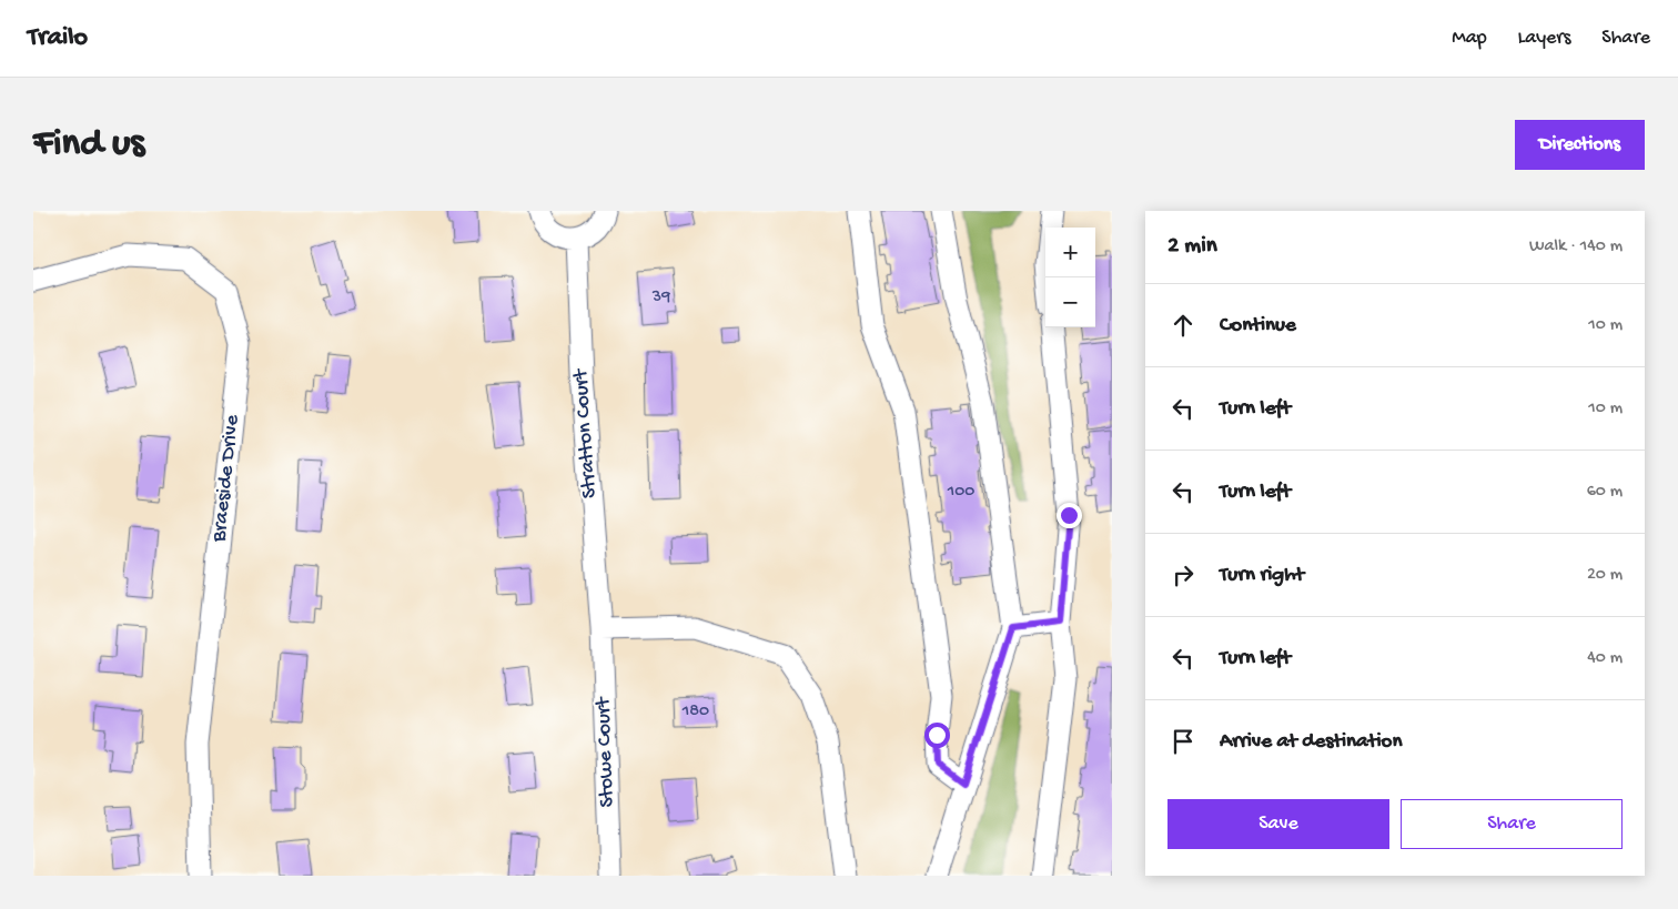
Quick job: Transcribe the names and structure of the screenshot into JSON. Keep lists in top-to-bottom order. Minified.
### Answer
{"streets":{"street":["Stratton Court","Braeside Drive","Stowe Court"]},"crossings":[["Stratton Court","Stowe Court"]],"house_numbers":["39","100","180"],"page":{"header":"Trailo","nav":["Map","Layers","Share"],"buttons":["Directions",["Save","Share"]],"title":"Find us","heading":["2 min","Walk · 140 m"],"map_buttons":["+","−"],"list":[["Continue","10 m"],["Turn left","10 m"],["Turn left","60 m"],["Turn right","20 m"],["Turn left","40 m"],"Arrive at destination"]}}
